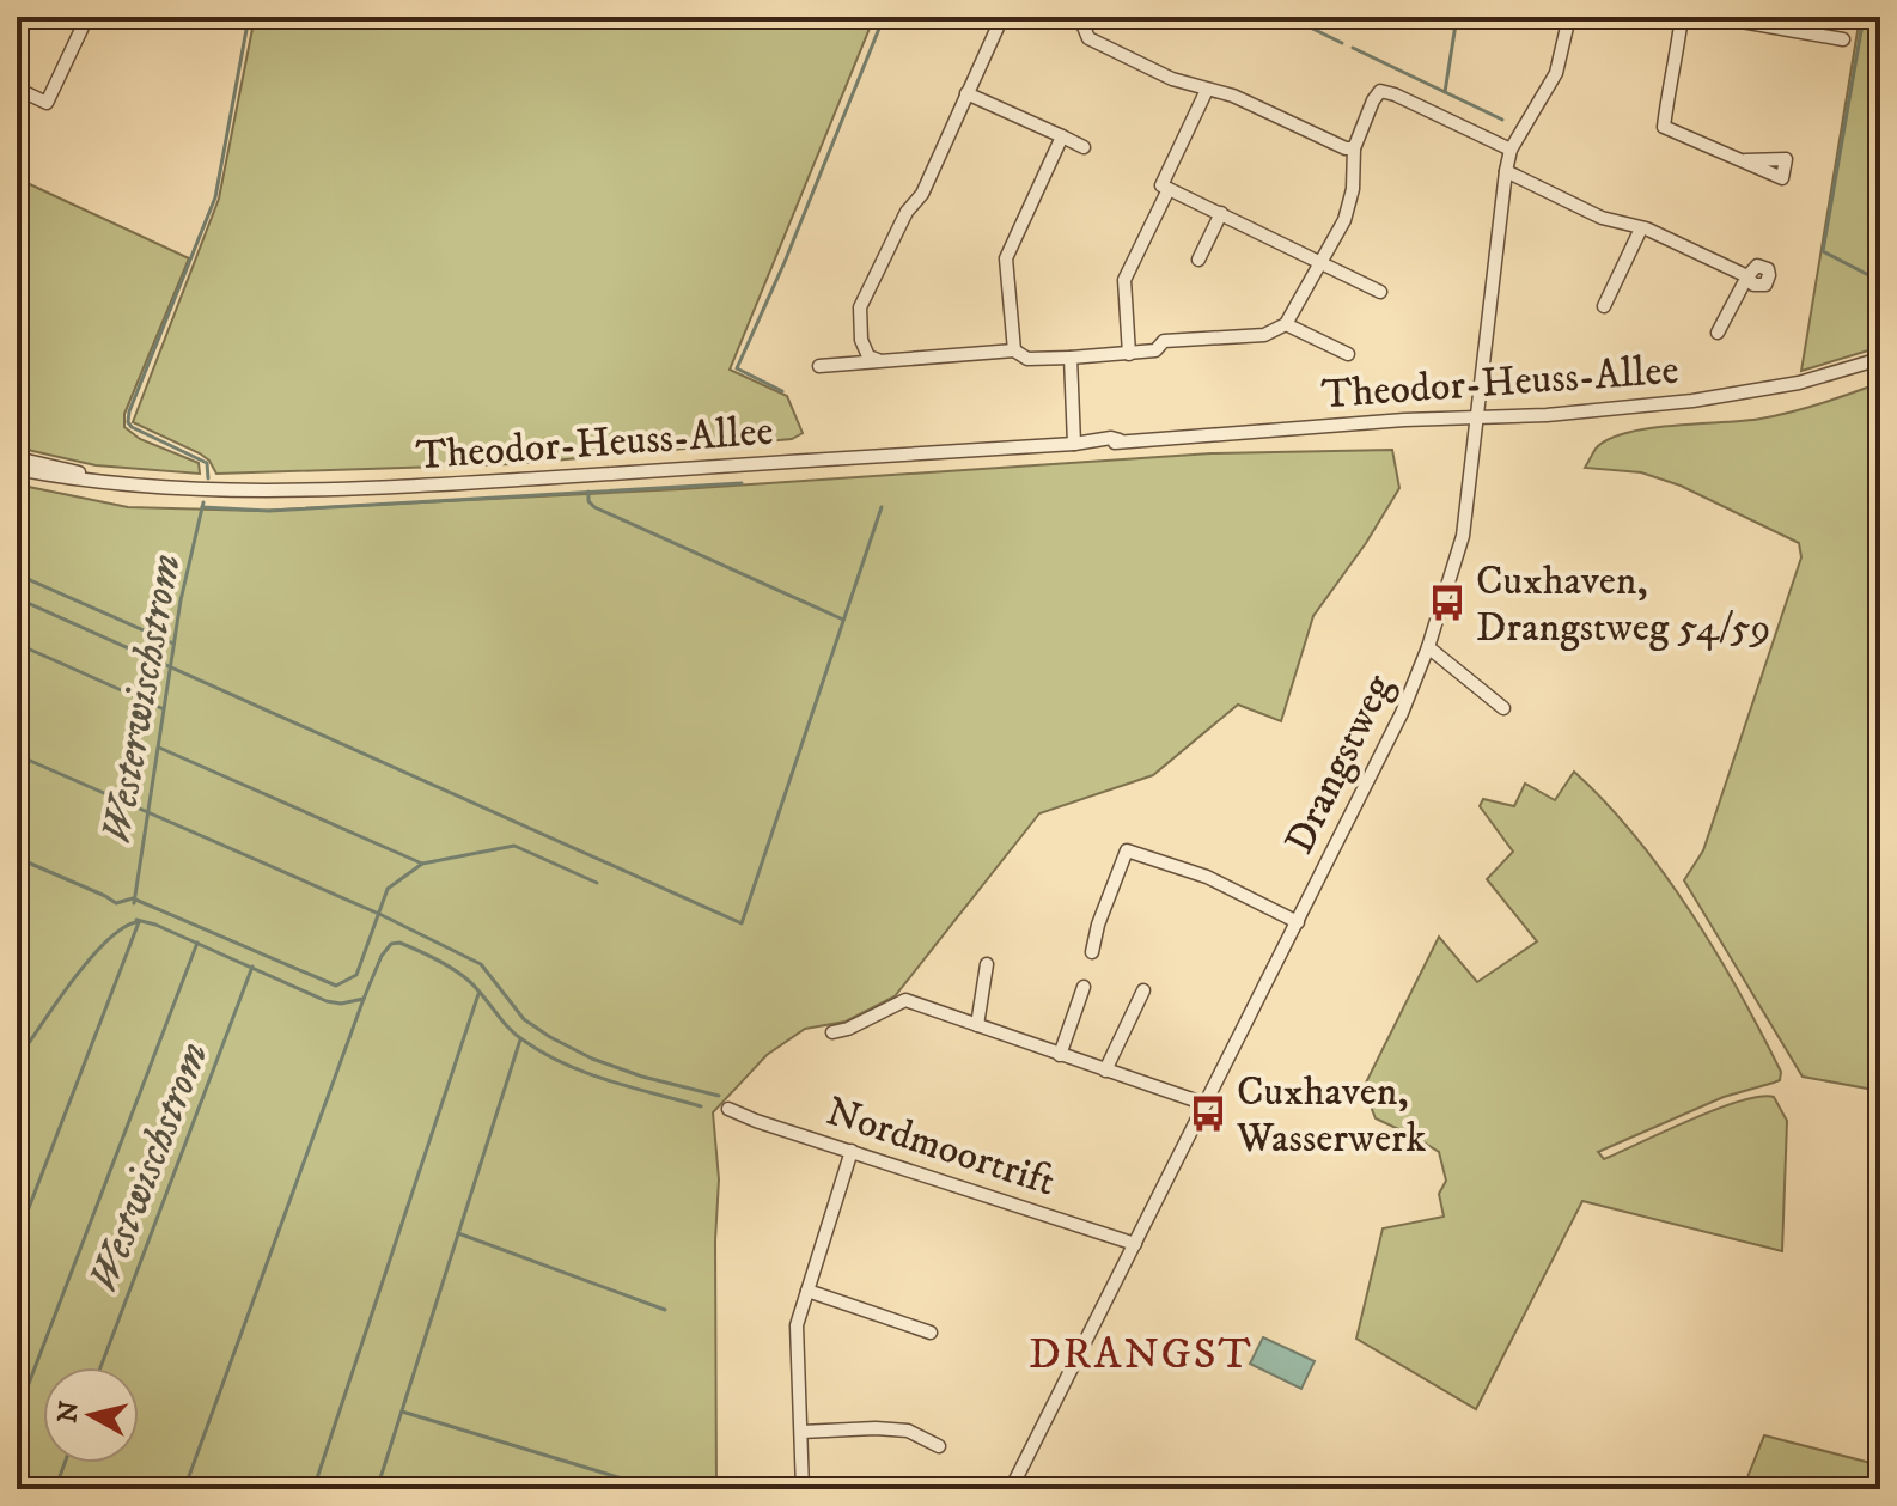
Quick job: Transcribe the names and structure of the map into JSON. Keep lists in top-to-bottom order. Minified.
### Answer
{"streets":{"street":["Theodor-Heuss-Allee","Drangstweg","Nordmoortrift"]},"crossings":[["Theodor-Heuss-Allee","Drangstweg"],["Drangstweg","Nordmoortrift"]],"districts":["DRANGST"],"water":["Westerwischstrom","Westwischstrom"],"places":{"bus stop":["Cuxhaven, Drangstweg 54/59","Cuxhaven, Wasserwerk"]},"north":"left"}
